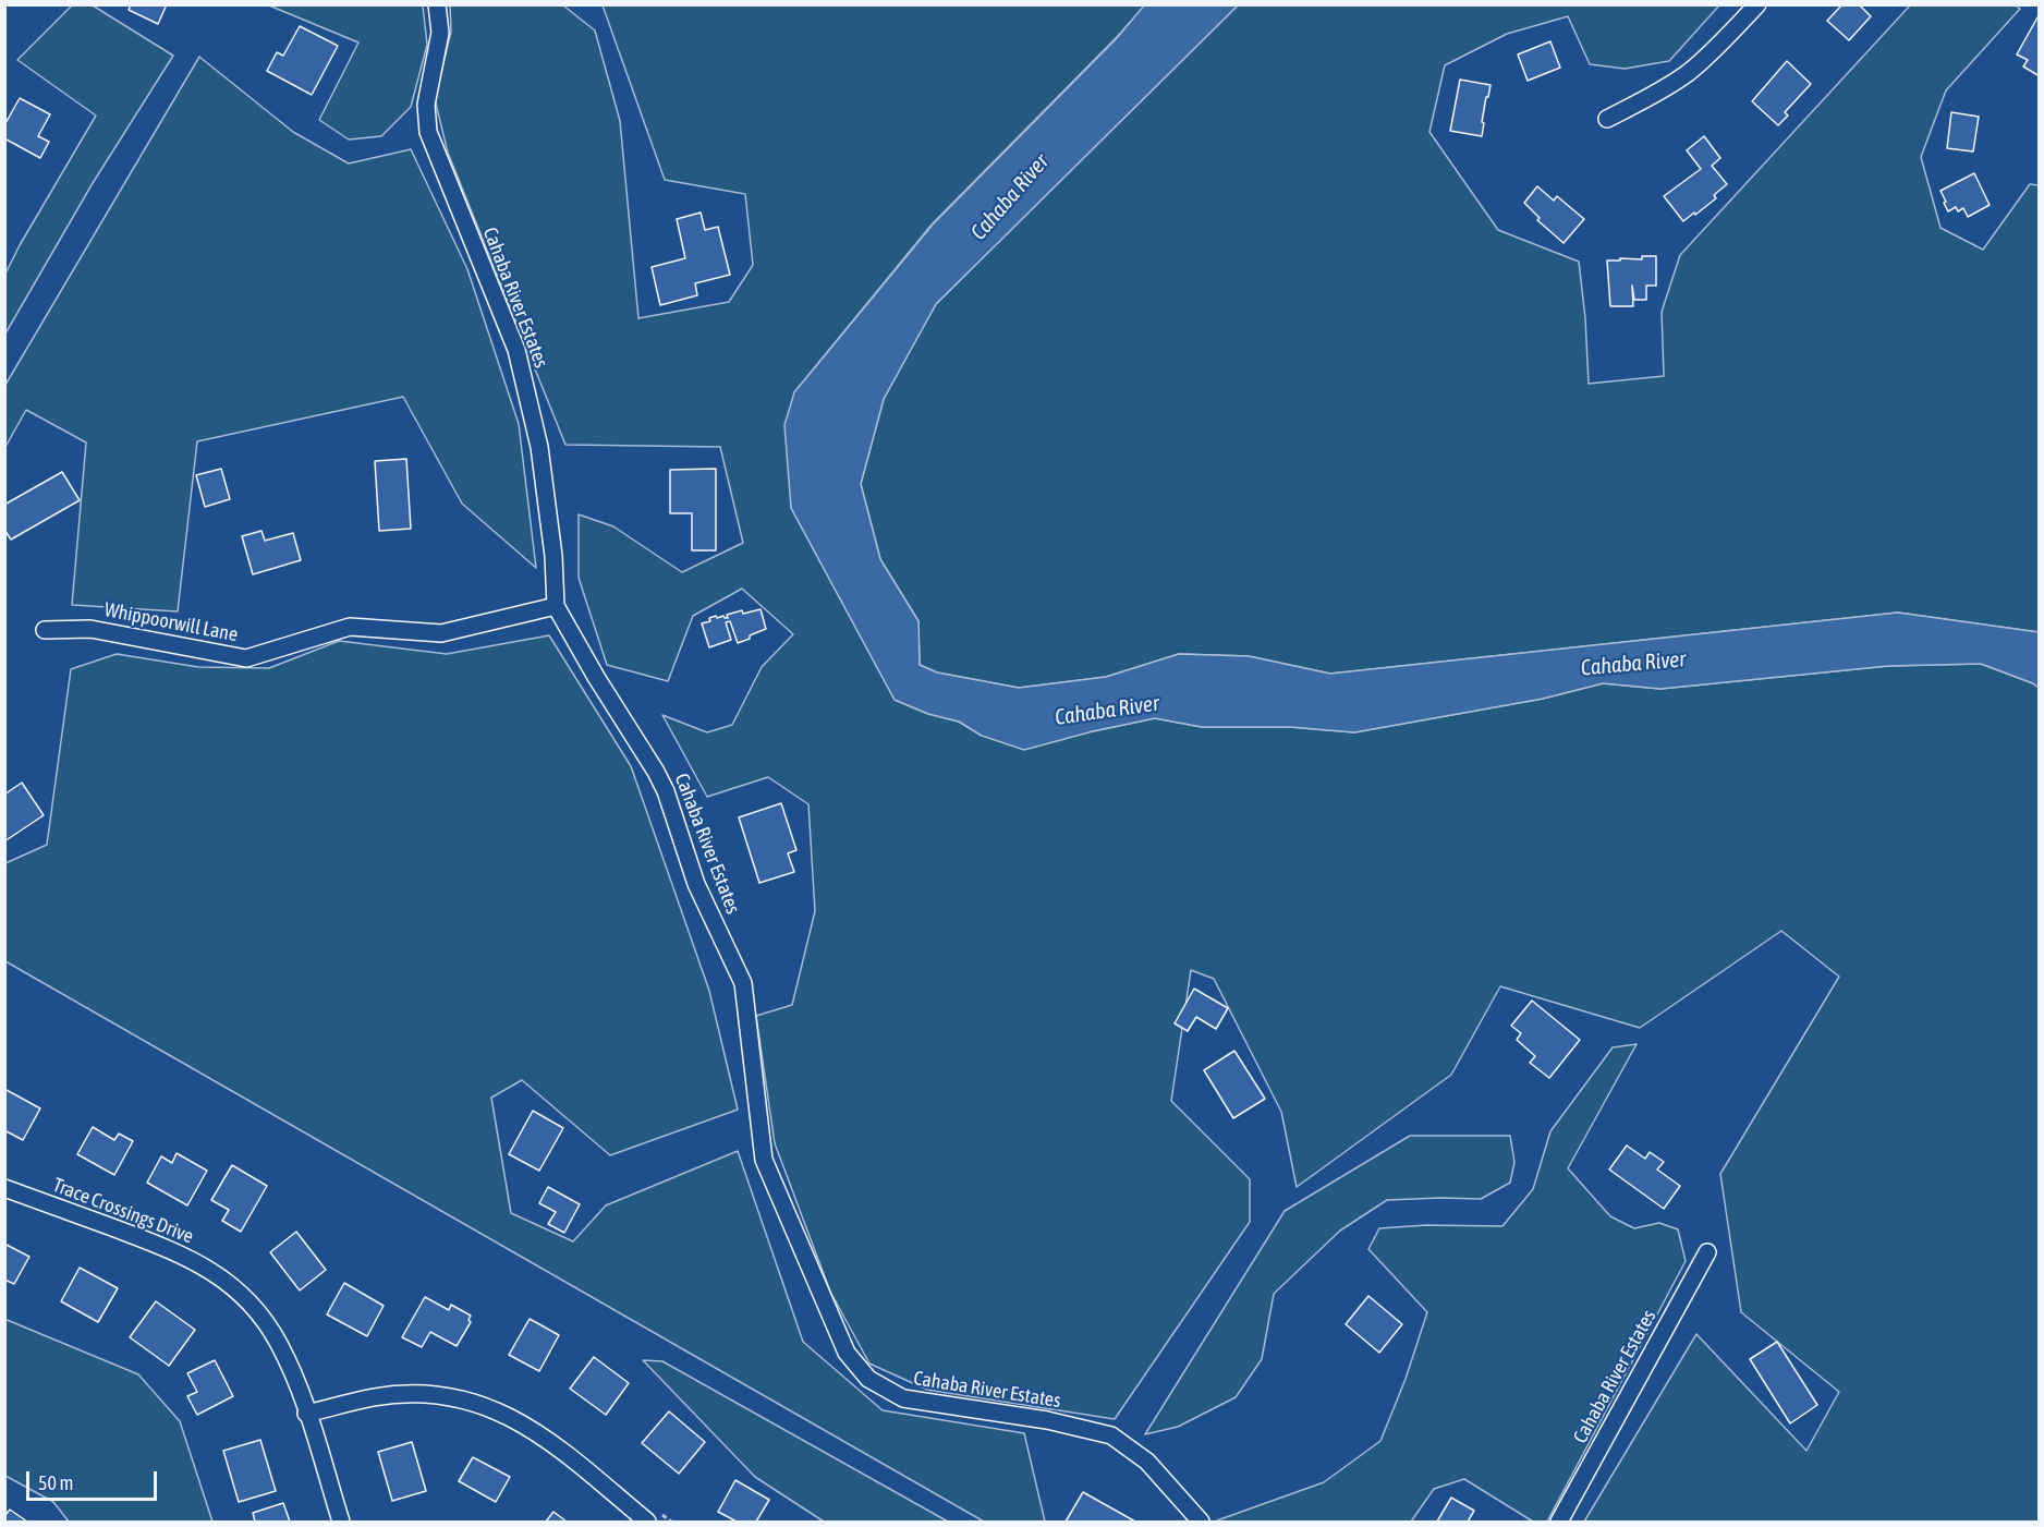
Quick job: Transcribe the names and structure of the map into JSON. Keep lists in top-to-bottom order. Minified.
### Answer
{"streets":{"street":["Cahaba River Estates","Whippoorwill Lane","Trace Crossings Drive"]},"crossings":[["Cahaba River Estates","Whippoorwill Lane"]],"water":["Cahaba River"],"scale_bar":"50 m"}
